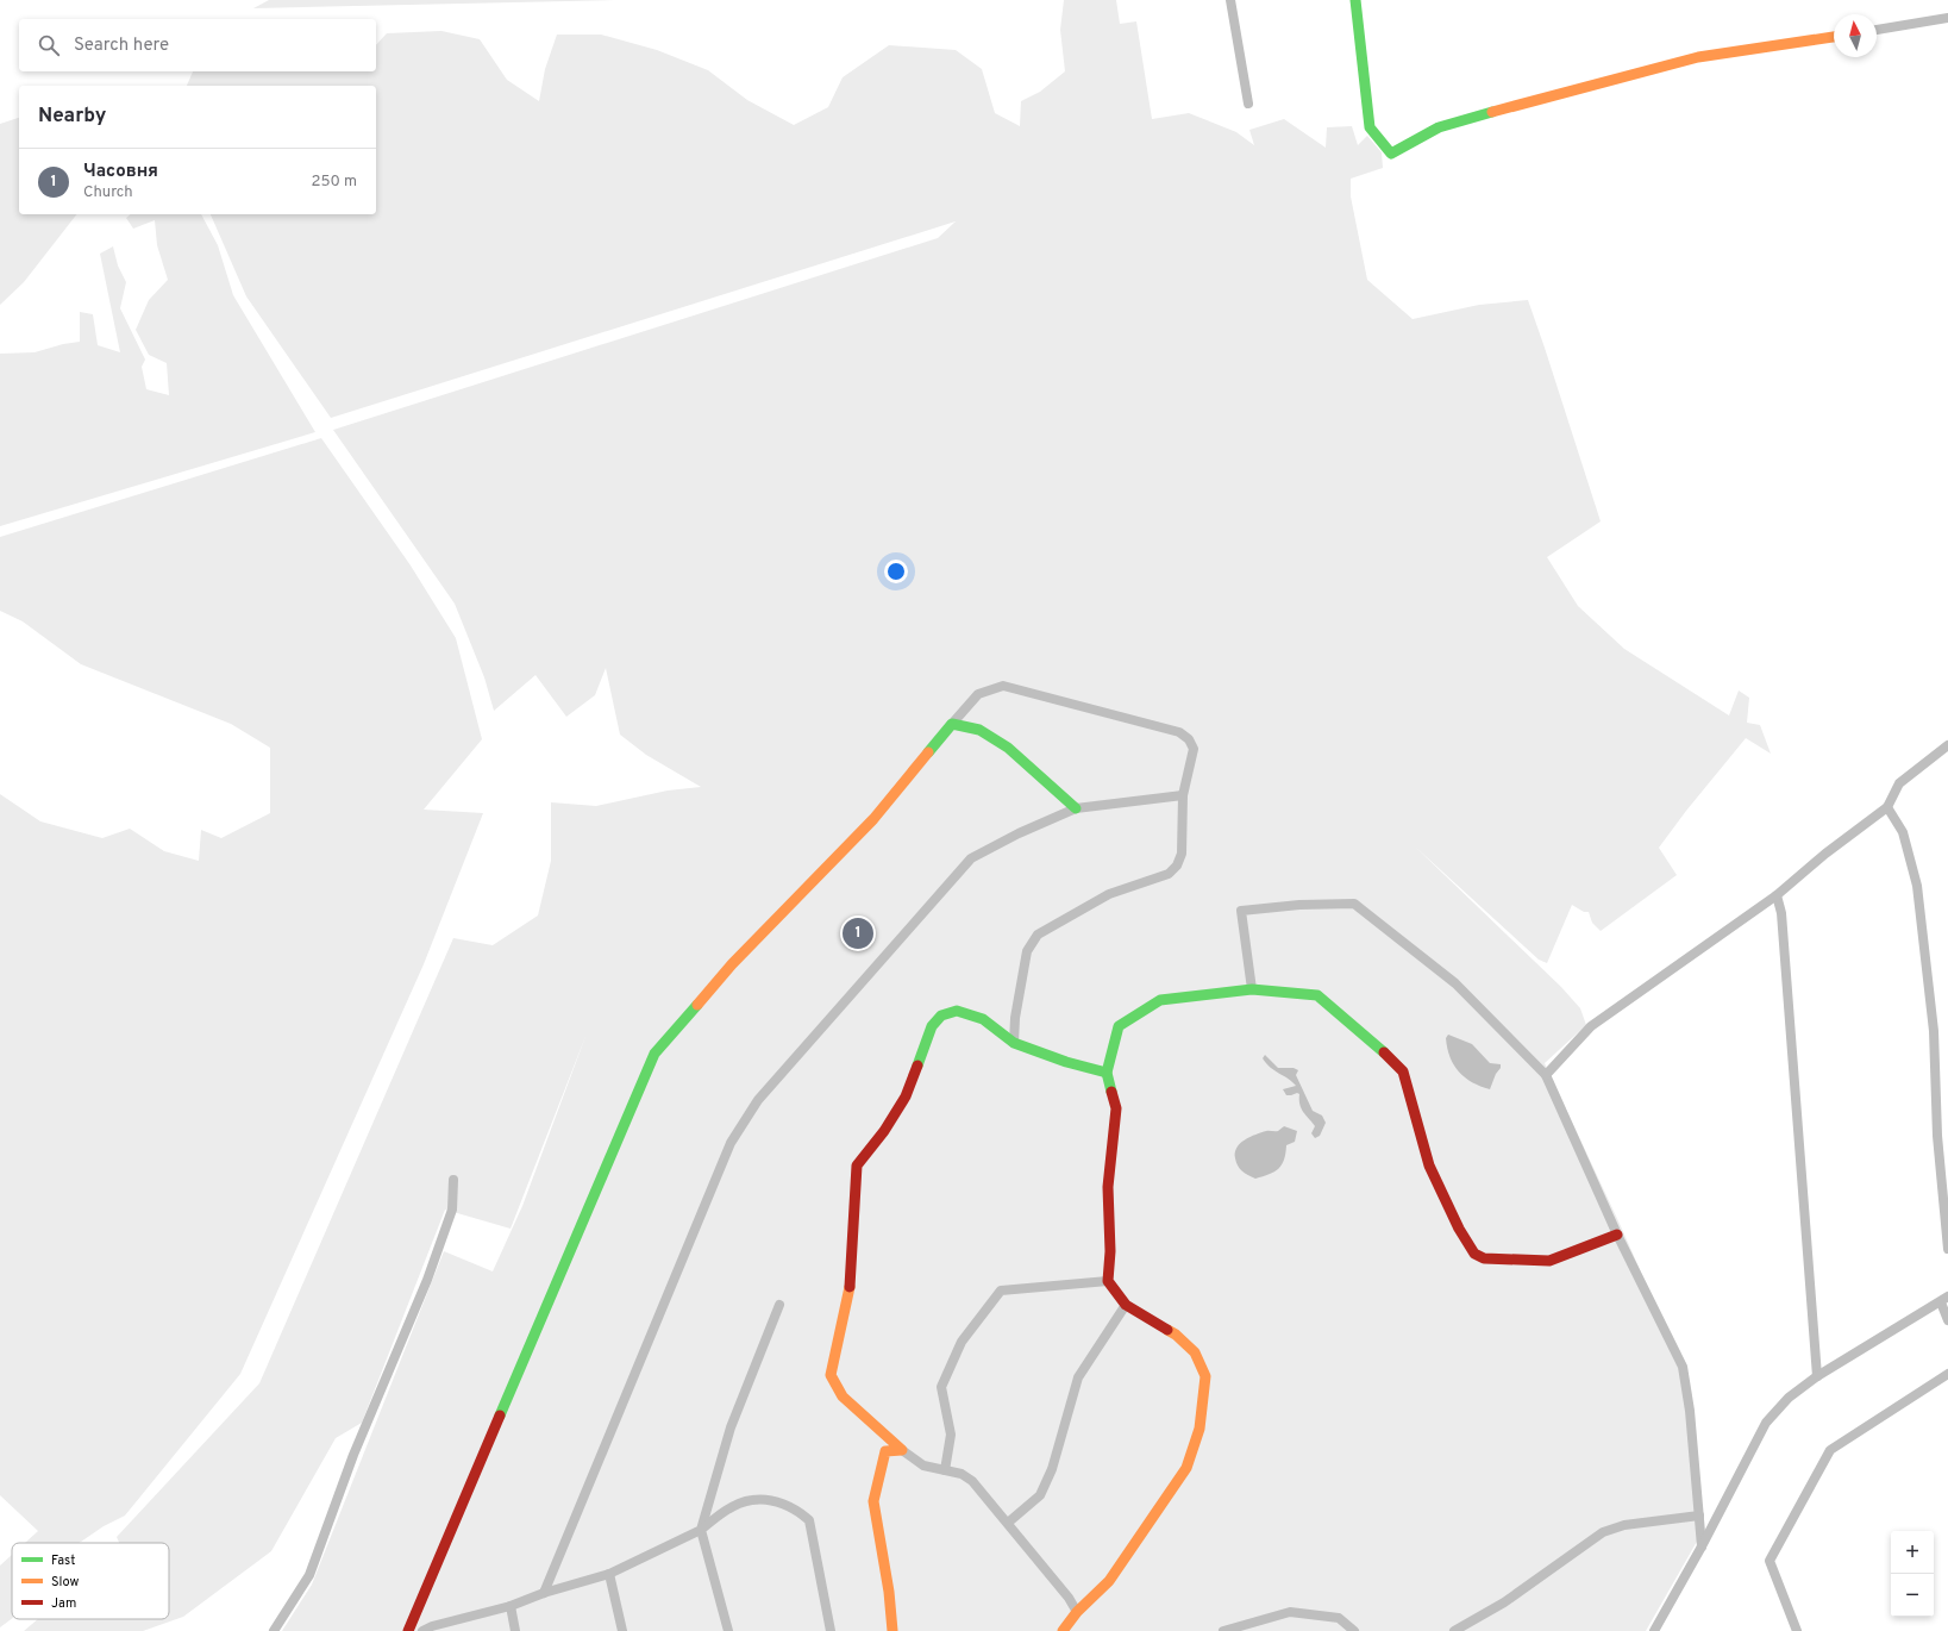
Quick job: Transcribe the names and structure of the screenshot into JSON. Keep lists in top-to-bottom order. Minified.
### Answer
{"legend":["Fast","Slow","Jam"],"north":"top","page":{"search":"Search here","heading":"Nearby","list":[{"mark":"1","name":"Часовня","note":"Church","value":"250 m"}],"pins":"1","map_buttons":["+","−"]}}
